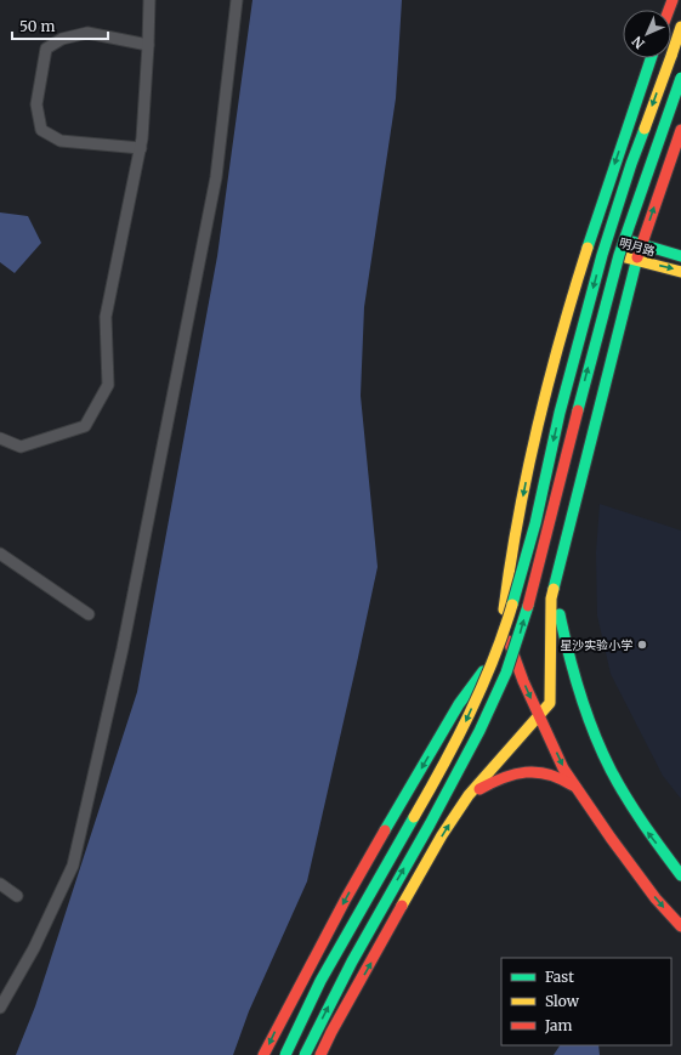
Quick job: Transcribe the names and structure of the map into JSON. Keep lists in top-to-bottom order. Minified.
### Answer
{"streets":{"main road":["明月路"]},"places":["星沙实验小学"],"legend":["Fast","Slow","Jam"],"scale_bar":"50 m","north":"bottom left"}
